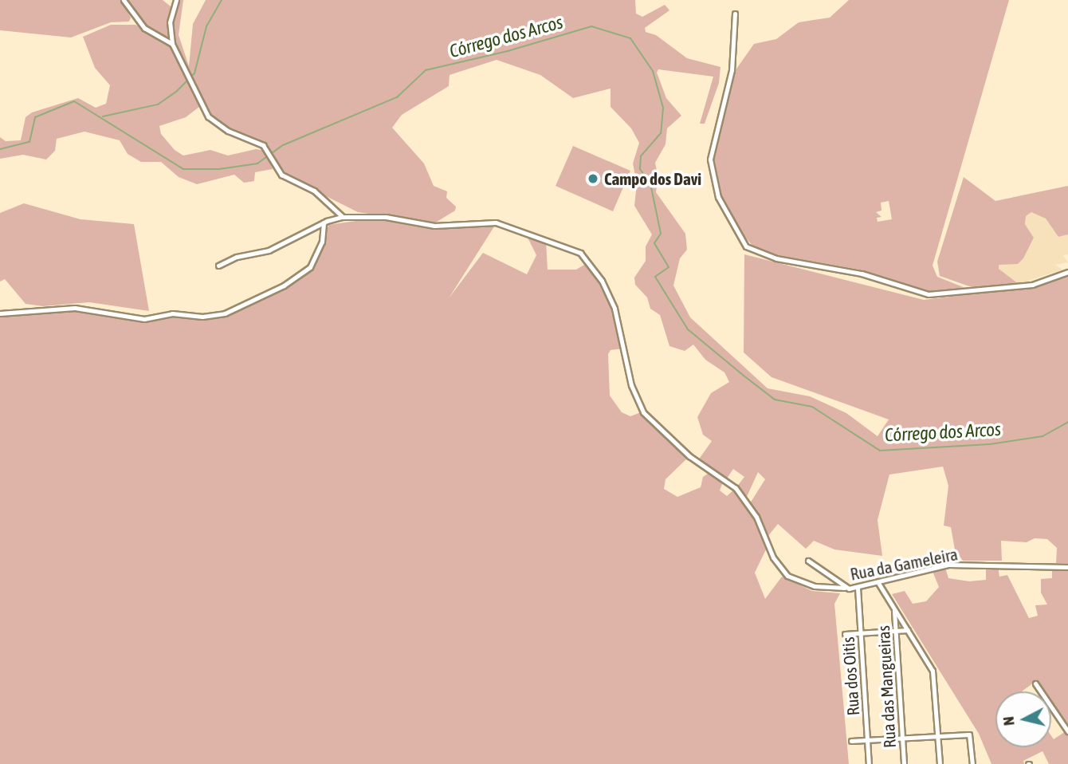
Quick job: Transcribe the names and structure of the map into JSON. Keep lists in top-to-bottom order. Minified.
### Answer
{"streets":{"street":["Rua da Gameleira","Rua dos Oitis","Rua das Mangueiras"]},"crossings":[["Rua da Gameleira","Rua dos Oitis"]],"water":["Córrego dos Arcos"],"places":["Campo dos Davi"],"north":"left"}
